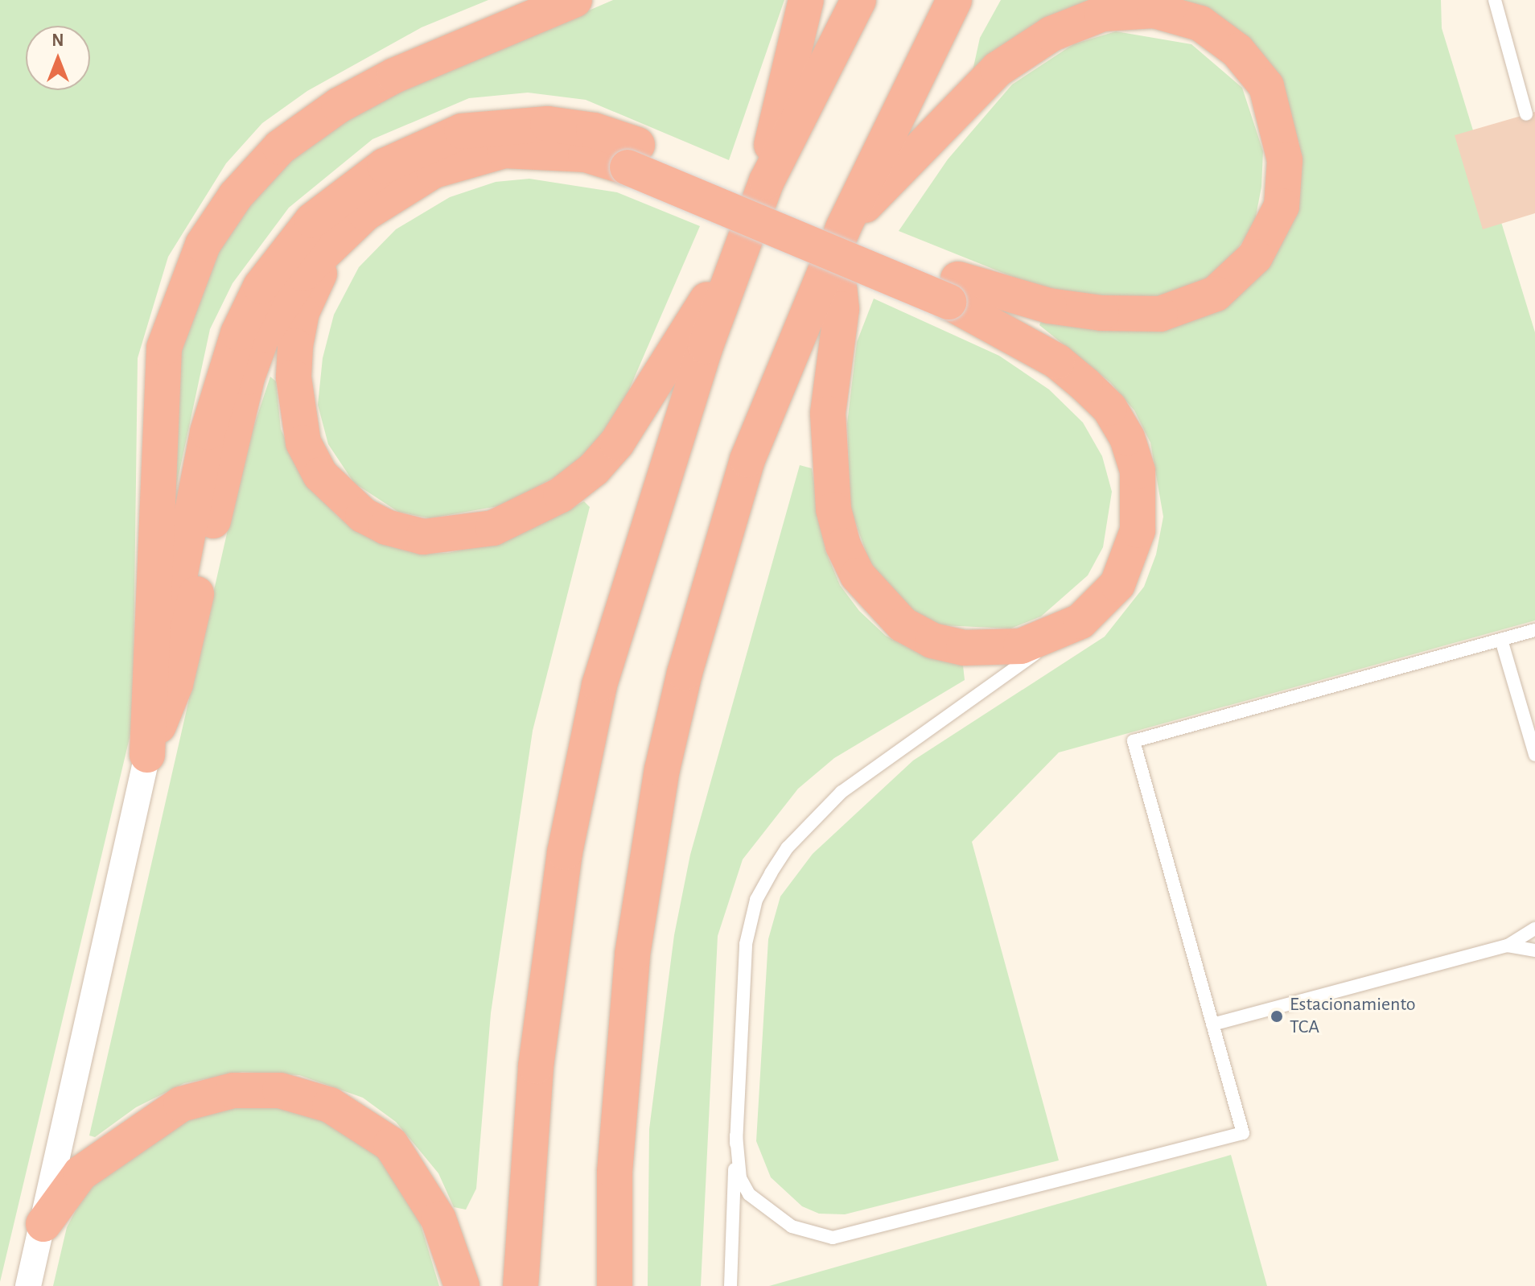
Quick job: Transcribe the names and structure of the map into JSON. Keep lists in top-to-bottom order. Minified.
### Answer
{"places":["Estacionamiento TCA"],"north":"top"}
